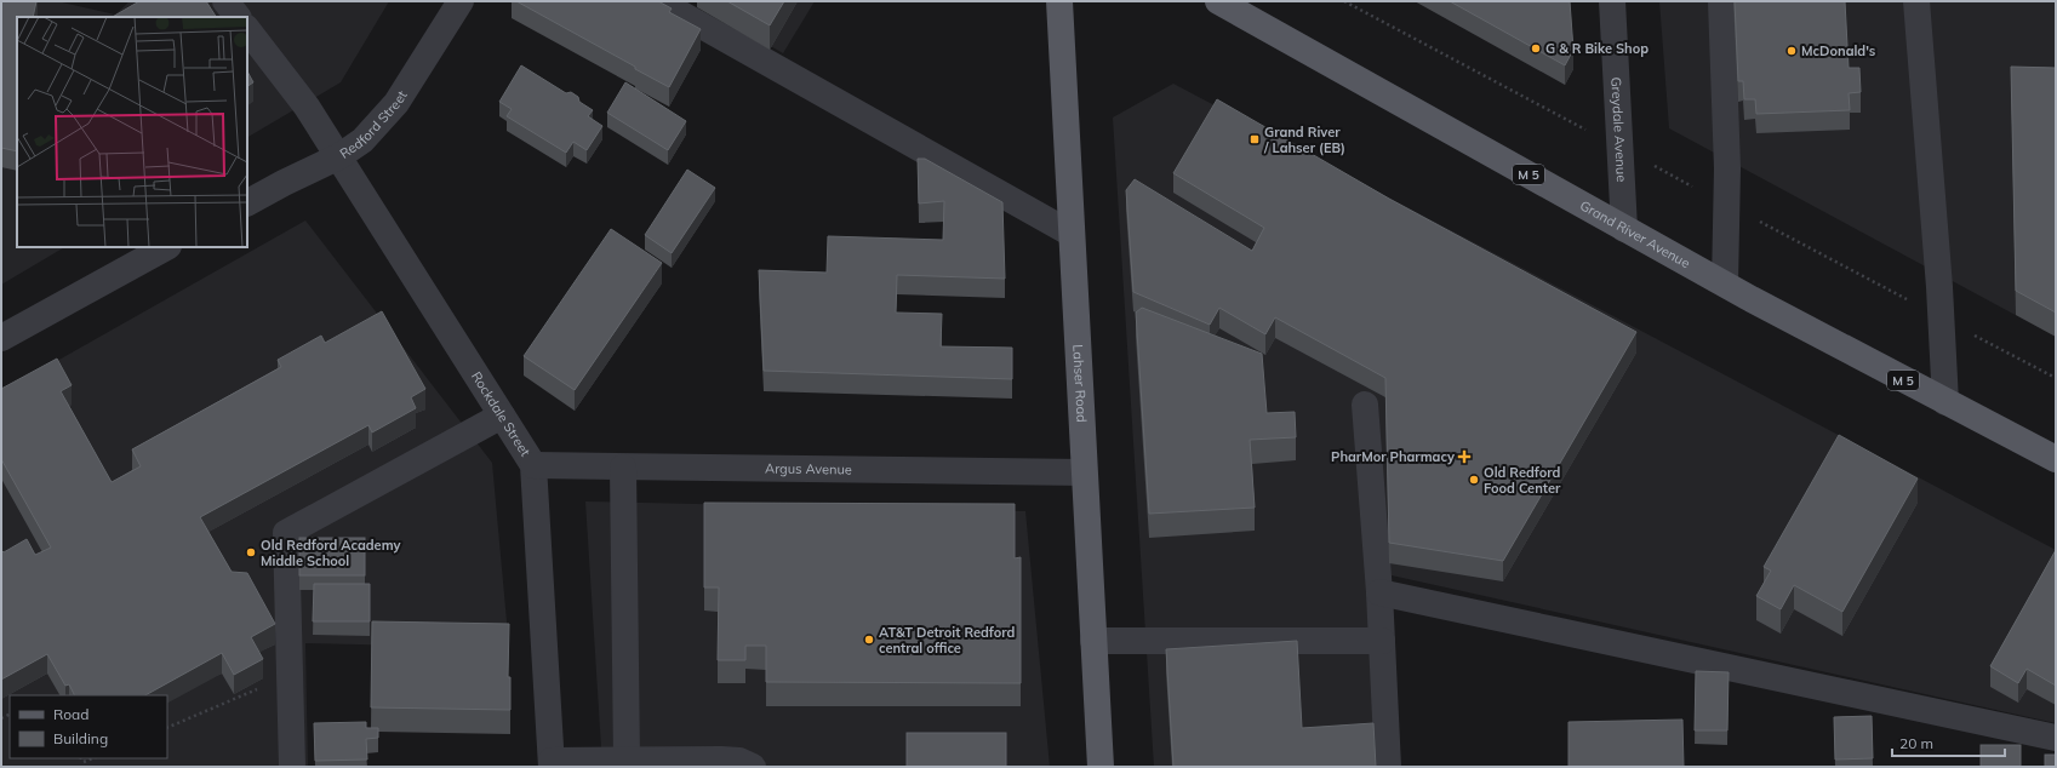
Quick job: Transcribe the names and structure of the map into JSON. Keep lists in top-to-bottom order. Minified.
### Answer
{"streets":{"main road":["M 5","Grand River Avenue","Lahser Road"],"street":["Redford Street","Greydale Avenue","Rockdale Street","Argus Avenue"]},"crossings":[["Redford Street","Rockdale Street"],["Greydale Avenue","Grand River Avenue"],["Lahser Road","Argus Avenue"],["Rockdale Street","Argus Avenue"]],"places":{"other":["G & R Bike Shop","McDonald's","Old Redford Food Center","Old Redford Academy Middle School","AT&T Detroit Redford central office"],"transit":["Grand River / Lahser (EB)"],"health":["PharMor Pharmacy"]},"legend":["Road","Building"],"scale_bar":"20 m"}
